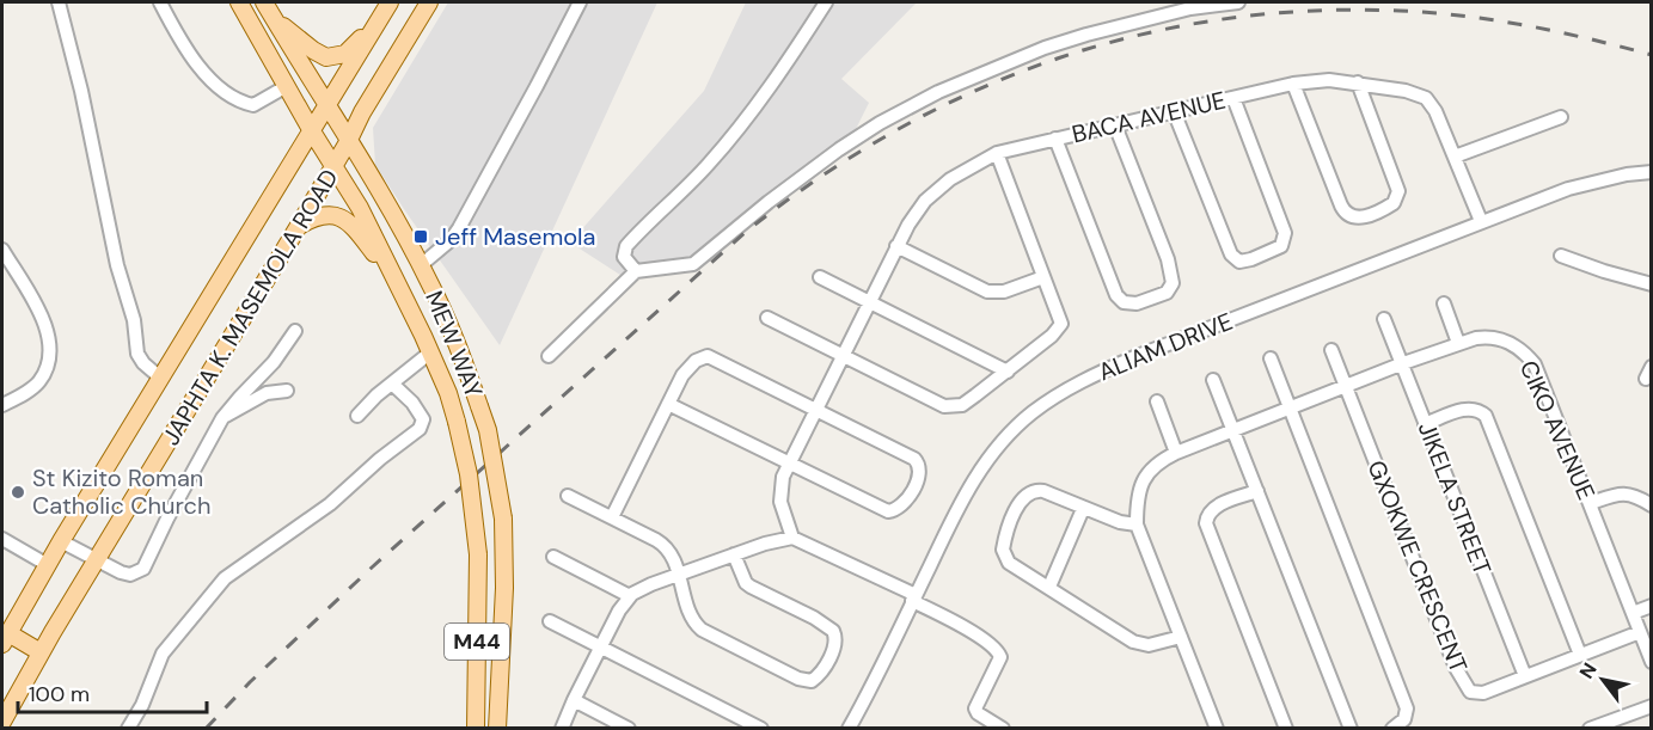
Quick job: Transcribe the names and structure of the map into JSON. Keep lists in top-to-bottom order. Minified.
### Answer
{"streets":{"main road":["JAPHTA K. MASEMOLA ROAD","MEW WAY","M44"],"street":["BACA AVENUE","ALIAM DRIVE","CIKO AVENUE","JIKELA STREET","GXOKWE CRESCENT"]},"crossings":[["BACA AVENUE","ALIAM DRIVE"],["JAPHTA K. MASEMOLA ROAD","MEW WAY"],["CIKO AVENUE","JIKELA STREET"],["CIKO AVENUE","GXOKWE CRESCENT"],["JIKELA STREET","GXOKWE CRESCENT"]],"places":{"transit":["Jeff Masemola"],"other":["St Kizito Roman Catholic Church"]},"scale_bar":"100 m","north":"top left"}
